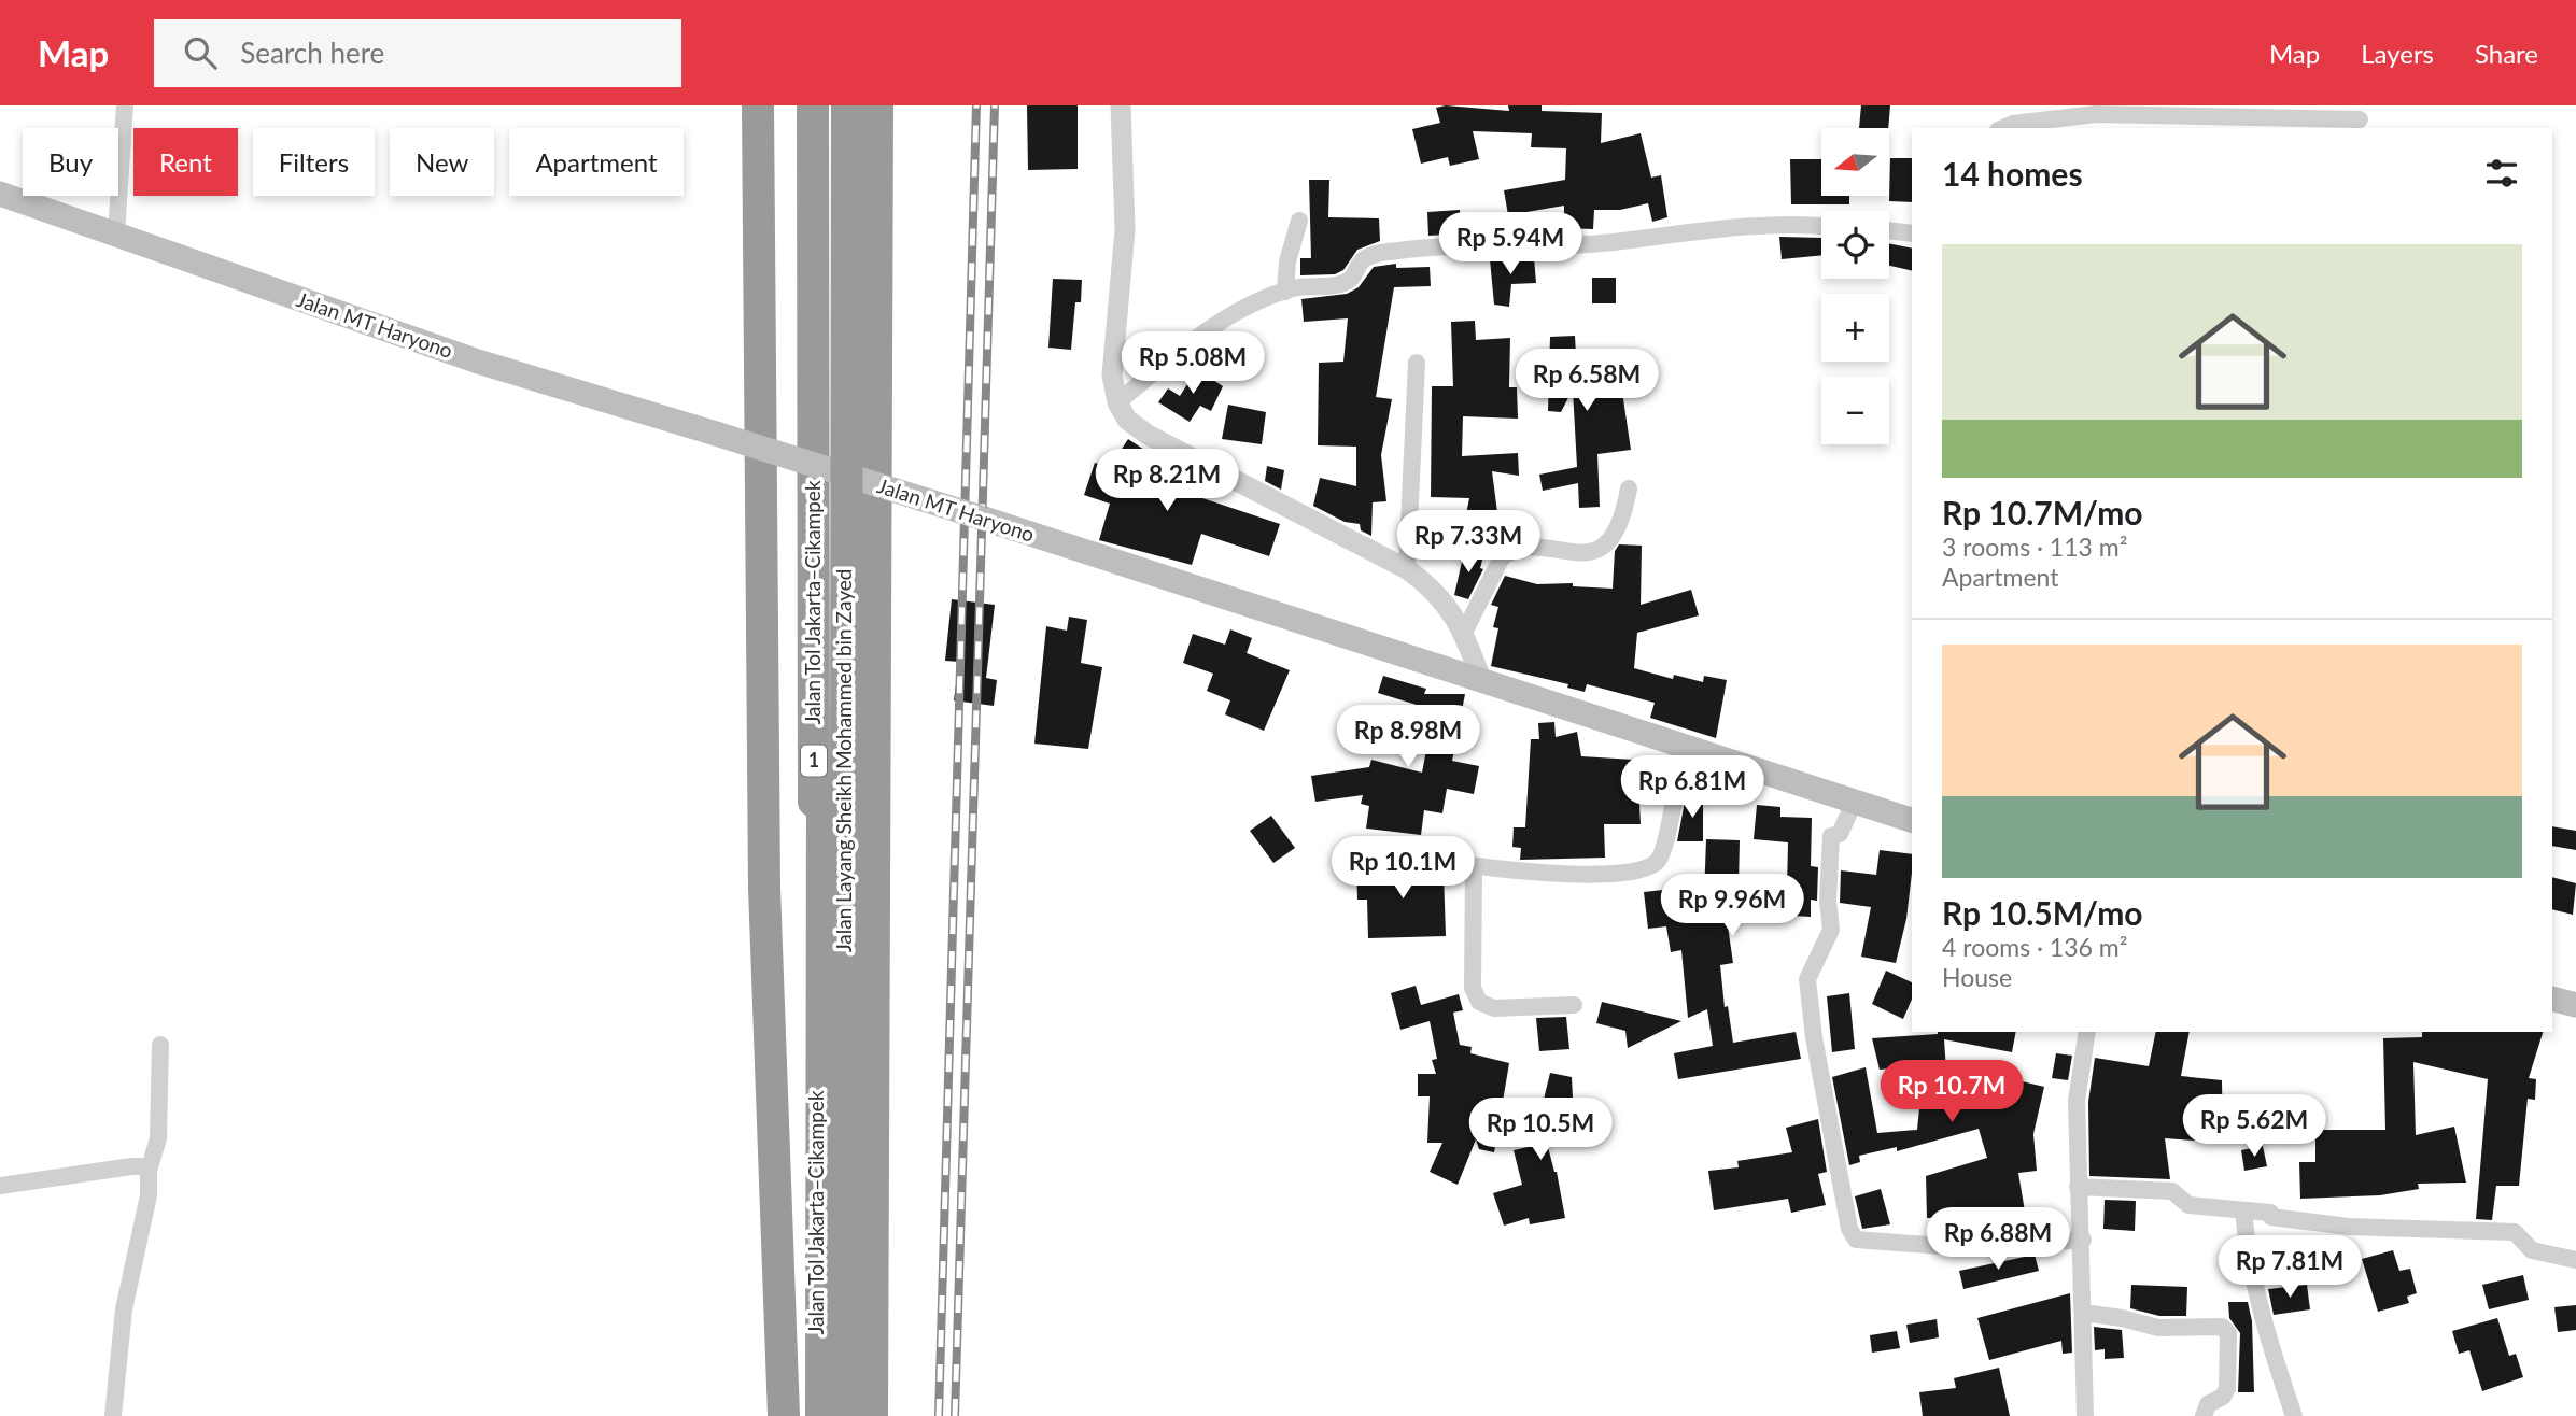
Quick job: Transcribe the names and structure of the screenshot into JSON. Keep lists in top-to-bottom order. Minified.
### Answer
{"streets":{"highway":["Jalan Tol Jakarta–Cikampek","1","Jalan Layang Sheikh Mohammed bin Zayed"],"main road":["Jalan MT Haryono"]},"crossings":[["Jalan Tol Jakarta–Cikampek","Jalan Layang Sheikh Mohammed bin Zayed"]],"north":"left","page":{"header":"Map","search":"Search here","nav":["Map","Layers","Share"],"map_buttons":["+","−"],"chip":["Buy","Rent","Filters","New","Apartment"],"heading":"14 homes","price":["Rp 5.94M","Rp 5.08M","Rp 6.58M","Rp 8.21M","Rp 7.33M","Rp 8.98M","Rp 6.81M","Rp 10.1M","Rp 9.96M","Rp 10.7M","Rp 5.62M","Rp 10.5M","Rp 6.88M","Rp 7.81M"],"list":[{"name":"Rp 10.7M/mo","note":"3 rooms · 113 m² · Apartment"},{"name":"Rp 10.5M/mo","note":"4 rooms · 136 m² · House"}]}}
